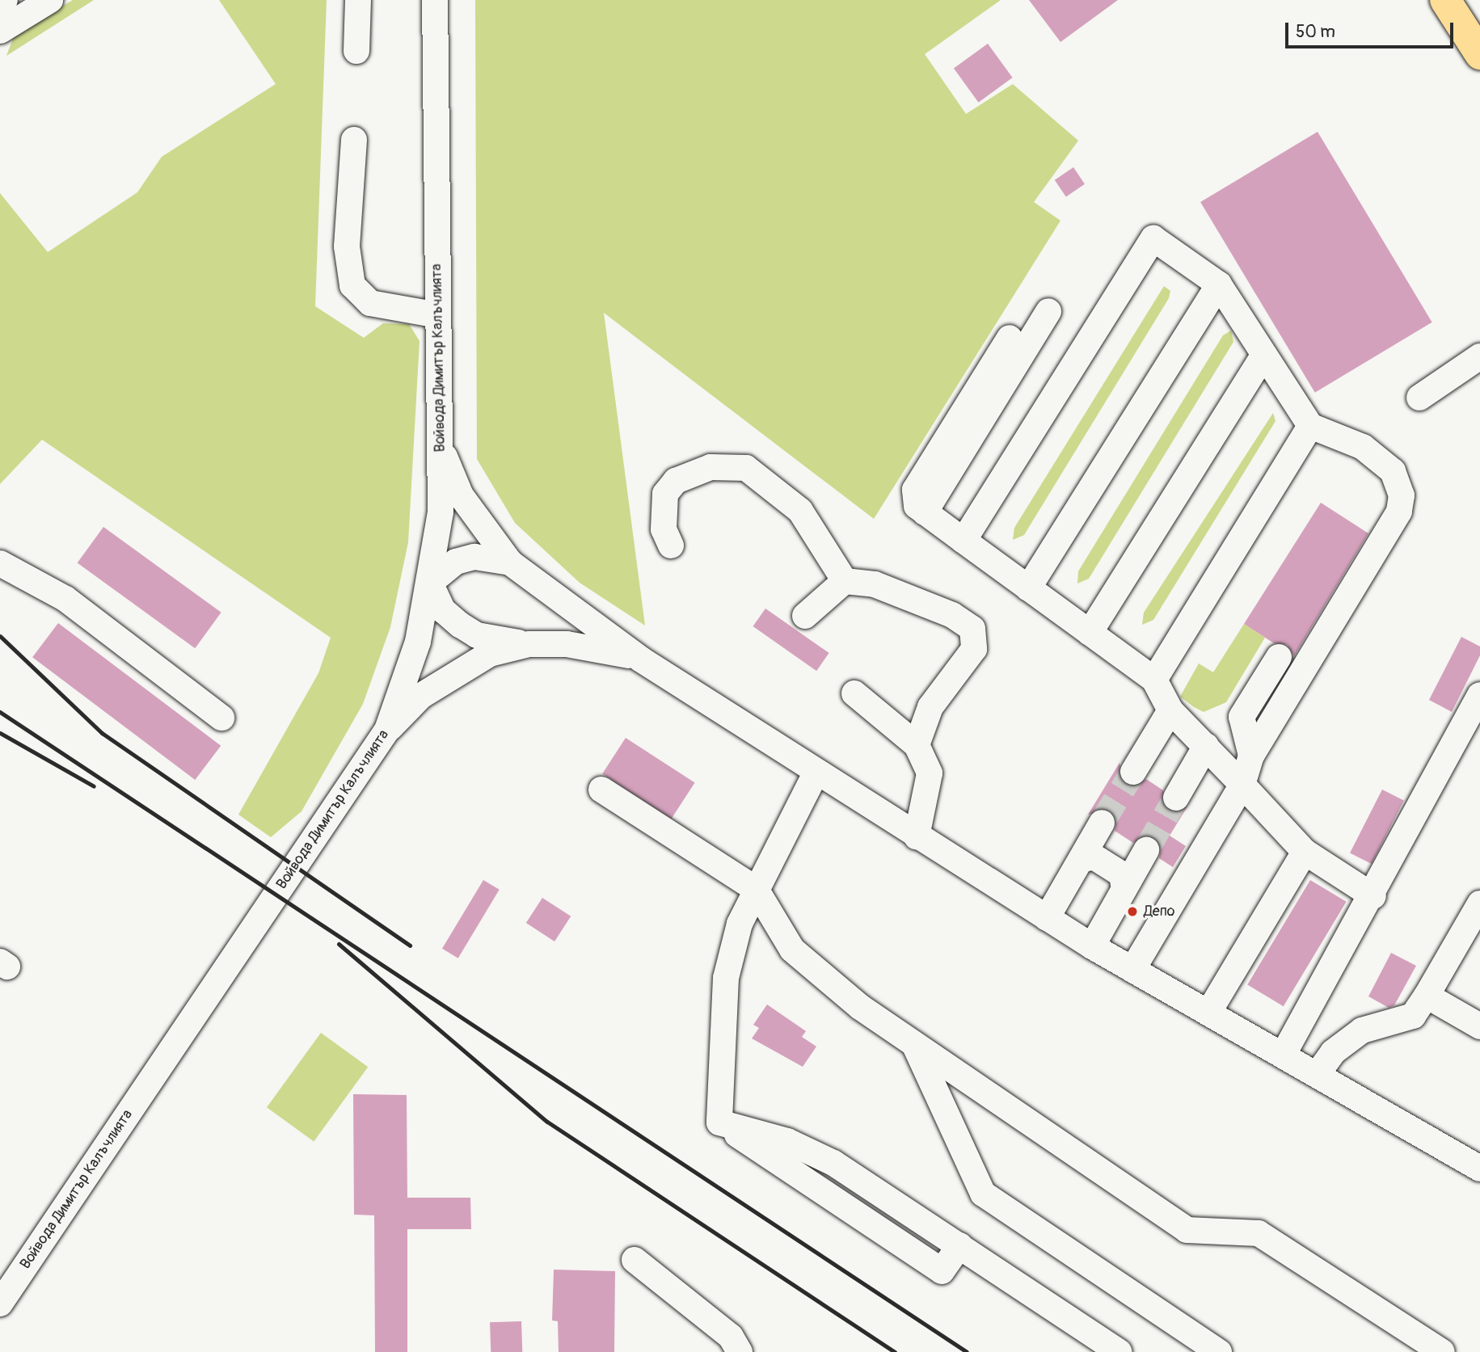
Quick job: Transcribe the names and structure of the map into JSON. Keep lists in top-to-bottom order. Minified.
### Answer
{"streets":{"street":["Войвода Димитър Калъчлията"]},"places":["Депо"],"scale_bar":"50 m"}
